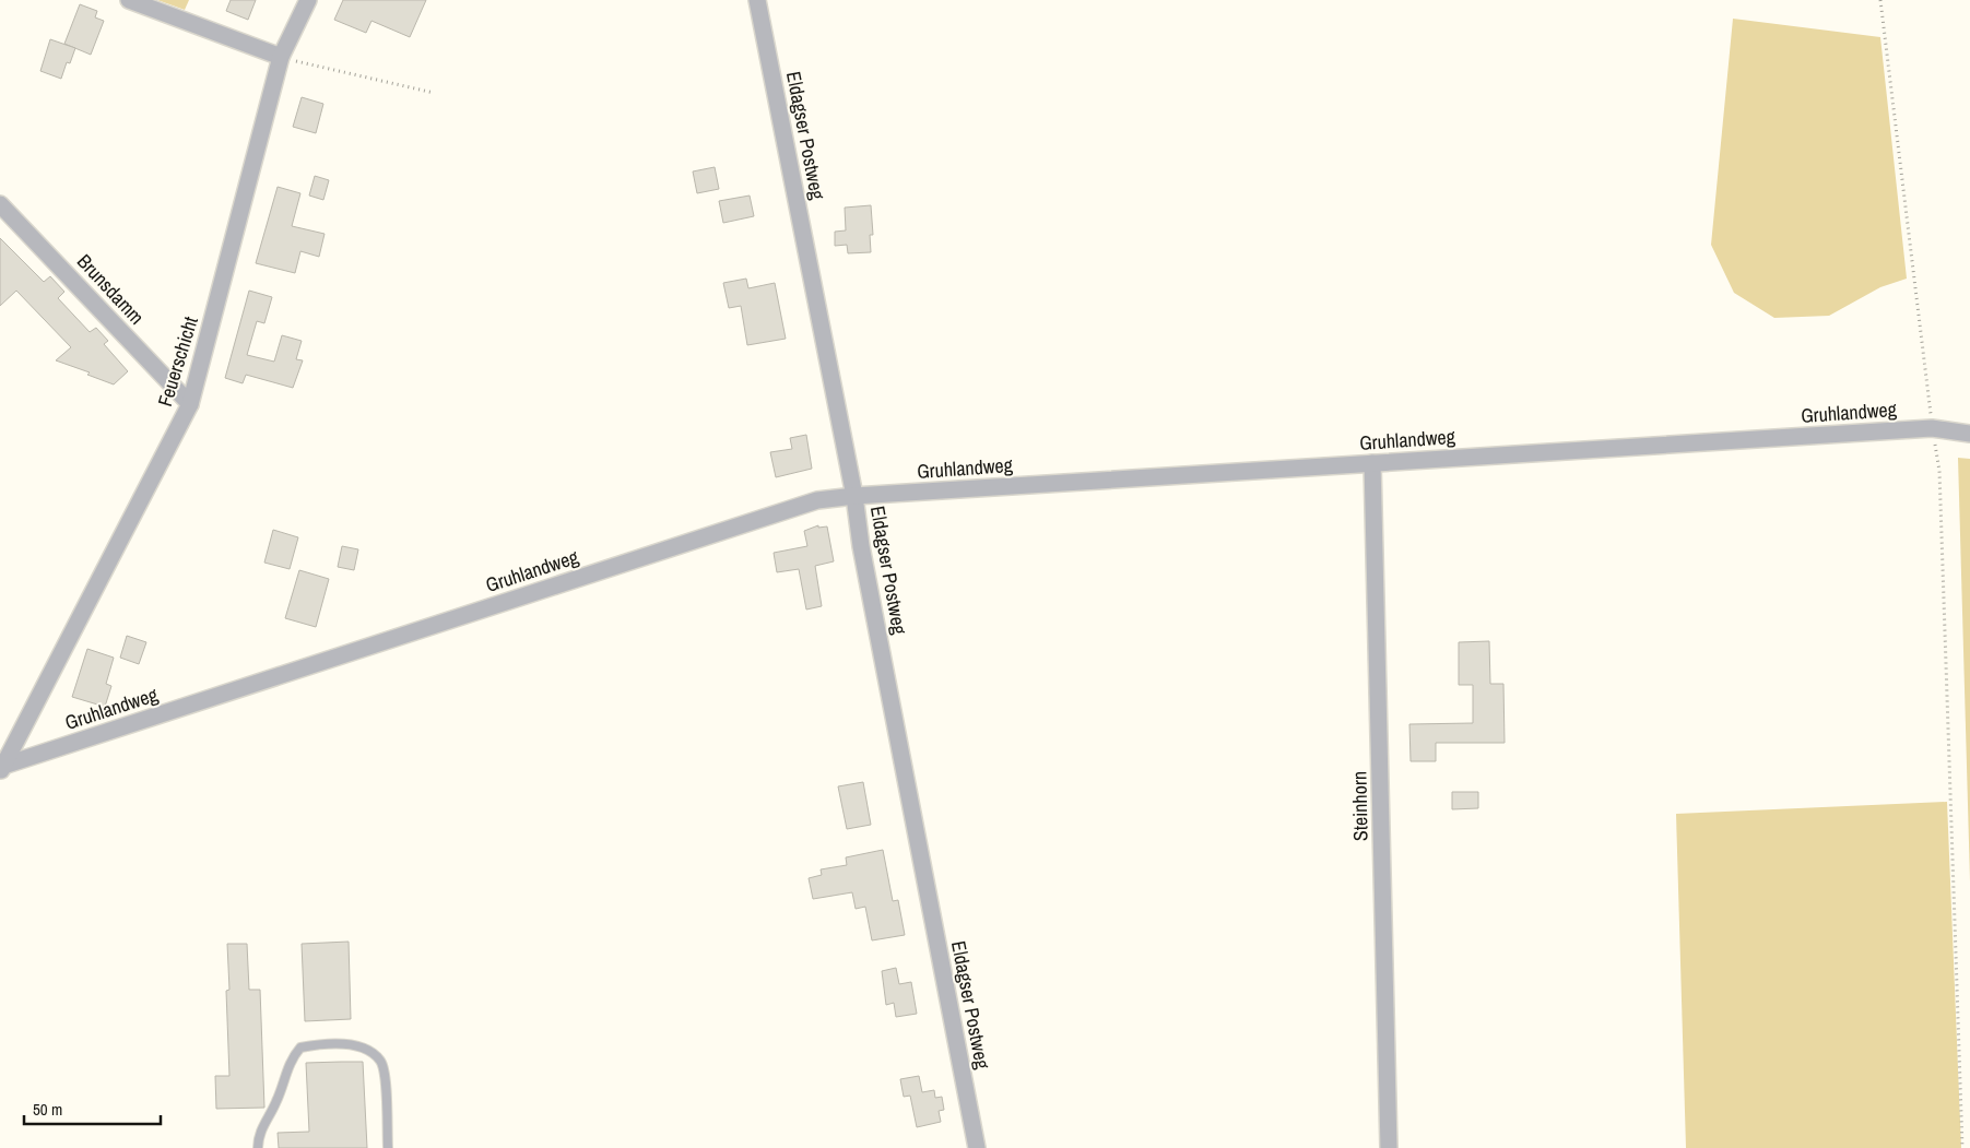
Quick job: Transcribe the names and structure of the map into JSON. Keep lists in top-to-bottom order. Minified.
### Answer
{"streets":{"street":["Eldagser Postweg","Brunsdamm","Feuerschicht","Gruhlandweg","Steinhorn"]},"crossings":[["Eldagser Postweg","Gruhlandweg"],["Brunsdamm","Feuerschicht"],["Feuerschicht","Gruhlandweg"],["Gruhlandweg","Steinhorn"]],"scale_bar":"50 m"}
